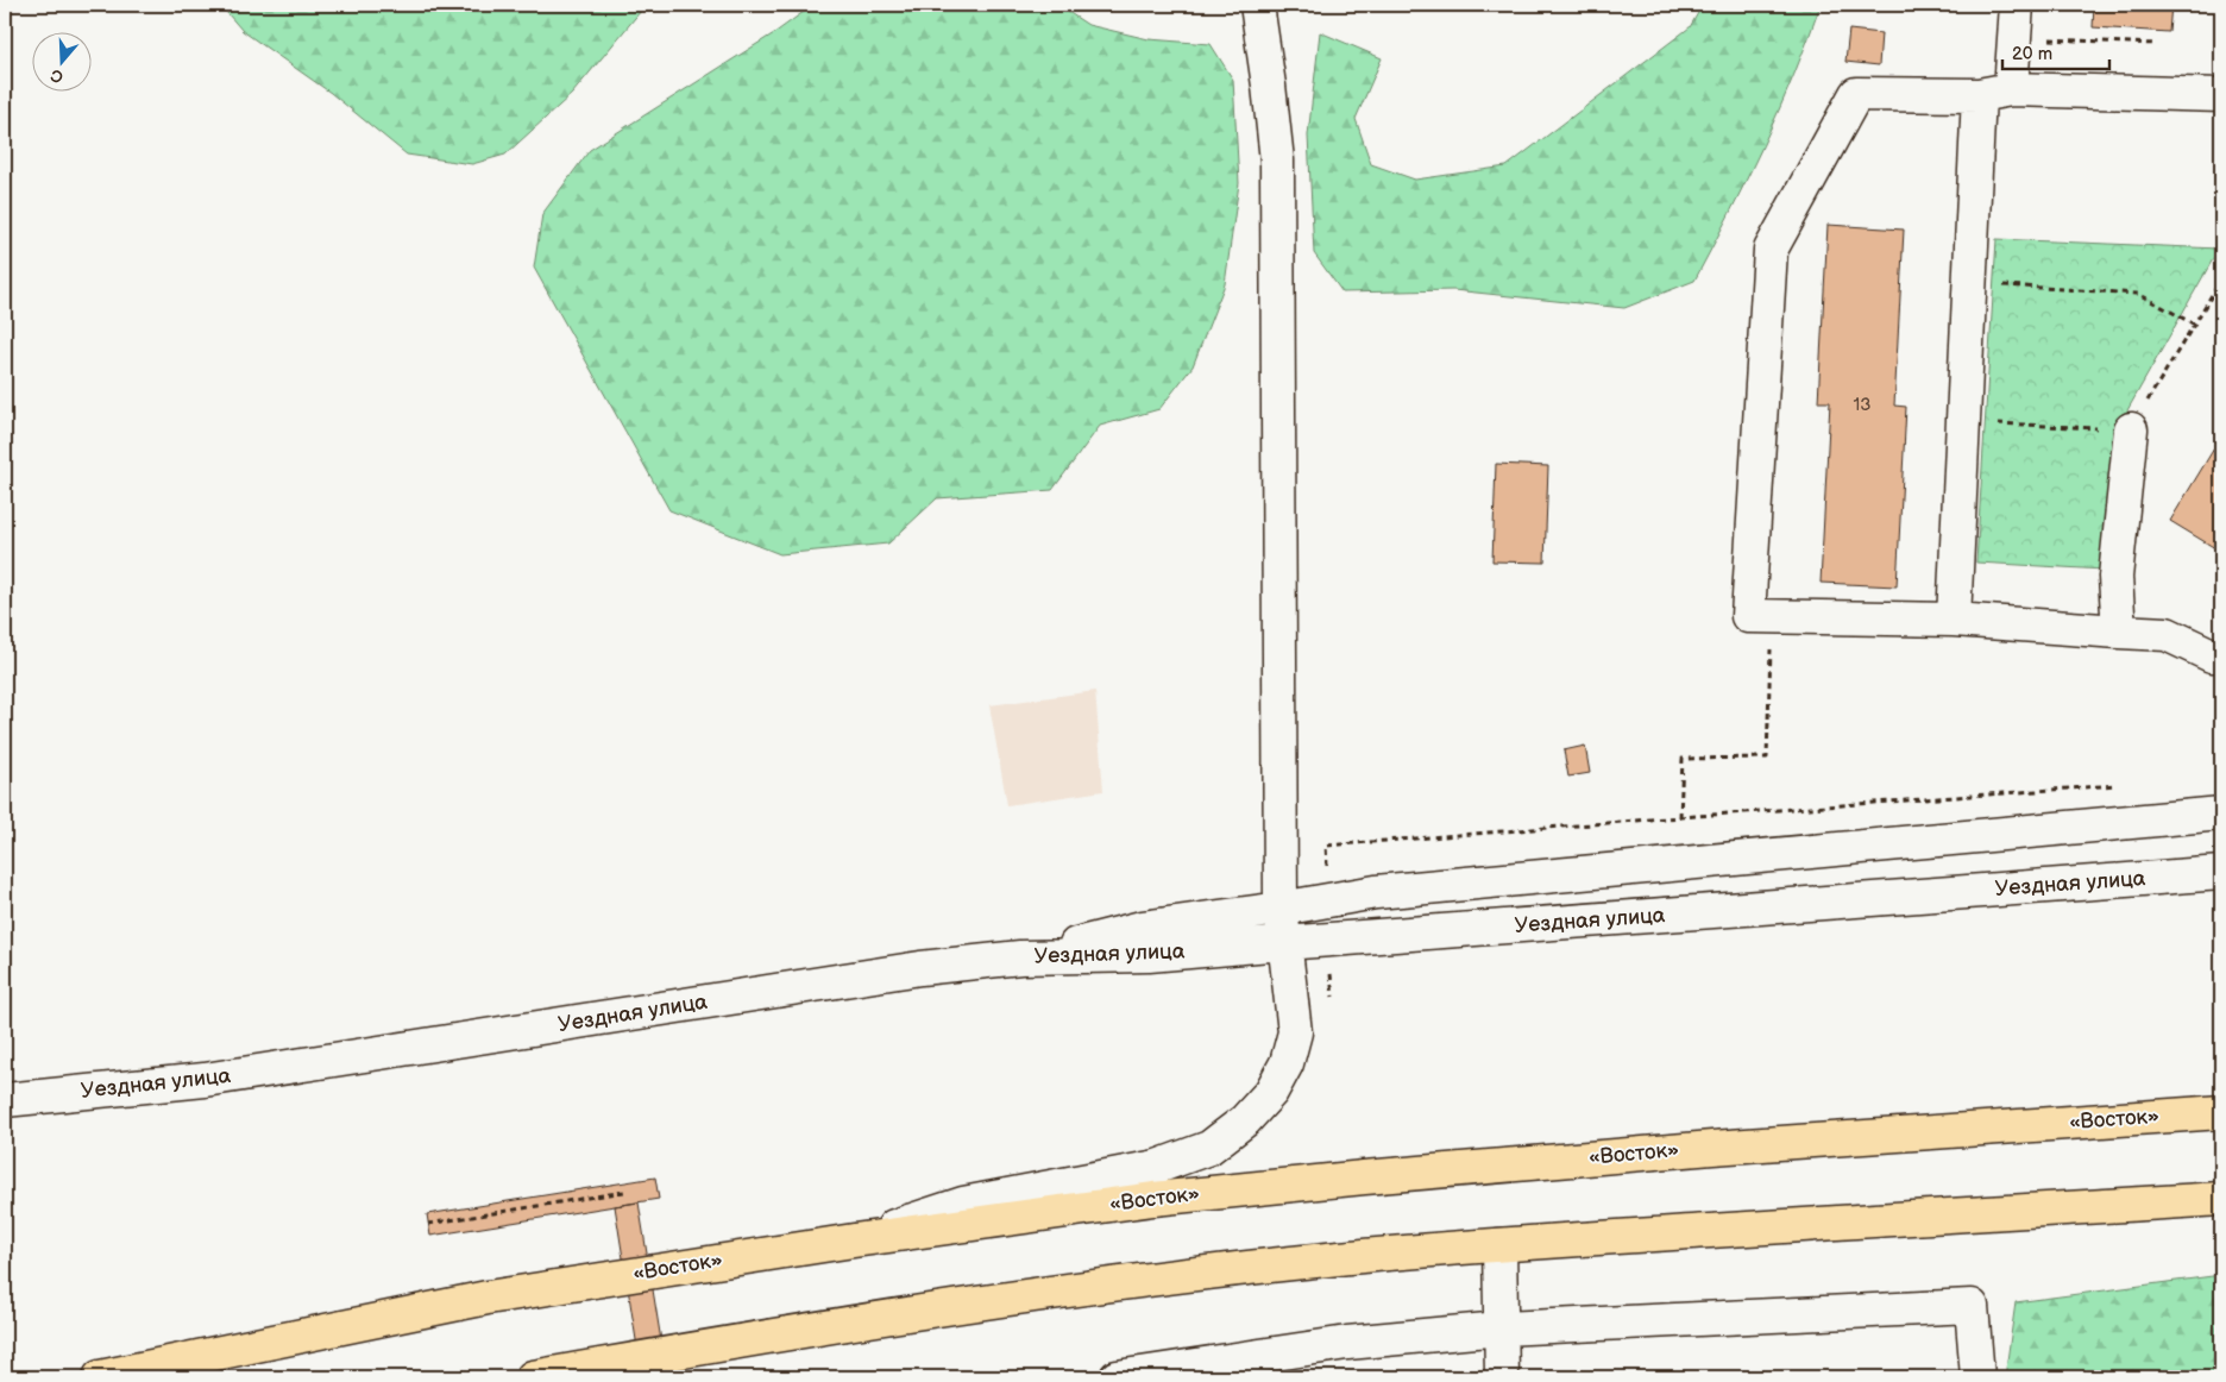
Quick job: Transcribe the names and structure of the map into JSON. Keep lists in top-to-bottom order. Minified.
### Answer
{"streets":{"highway":["«Восток»"],"street":["Уездная улица"]},"house_numbers":["13"],"scale_bar":"20 m","north":"bottom"}
